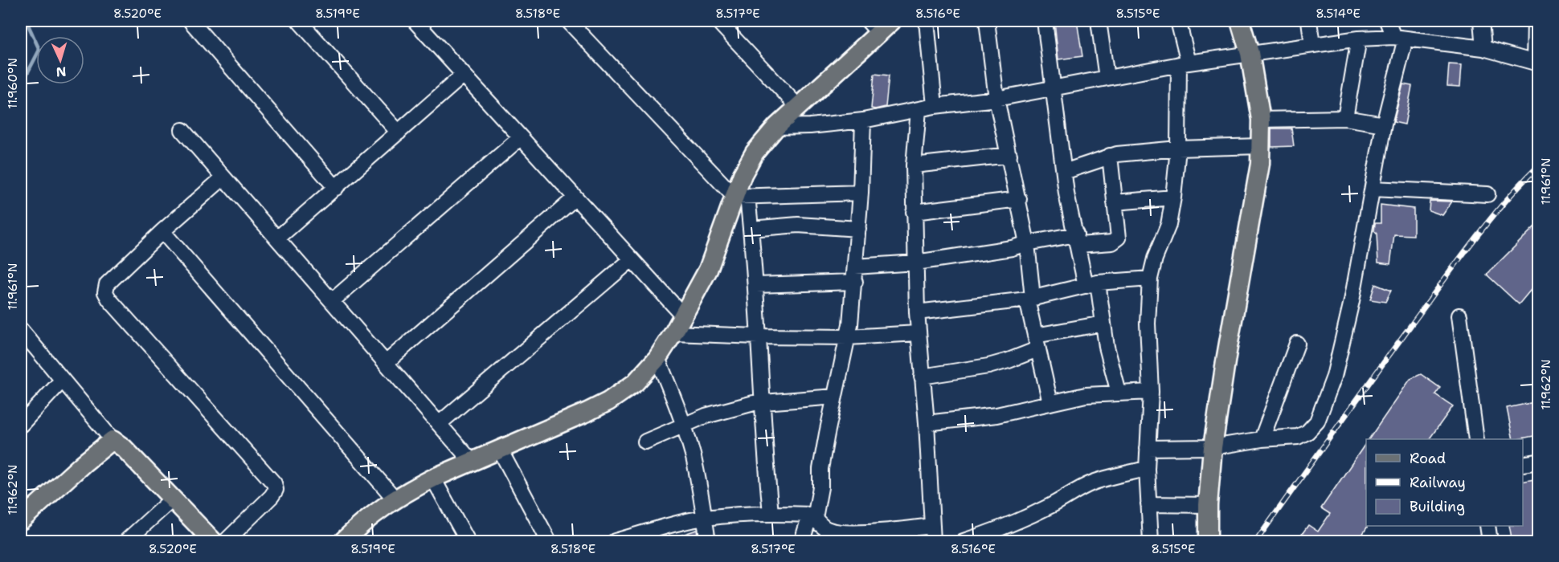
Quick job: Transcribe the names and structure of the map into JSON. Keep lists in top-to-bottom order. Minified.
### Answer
{"legend":["Road","Railway","Building"],"north":"bottom","coordinates":["8.520°E","8.519°E","8.518°E","8.517°E","8.516°E","8.515°E","8.514°E","11.960°N","11.961°N","11.962°N"]}
